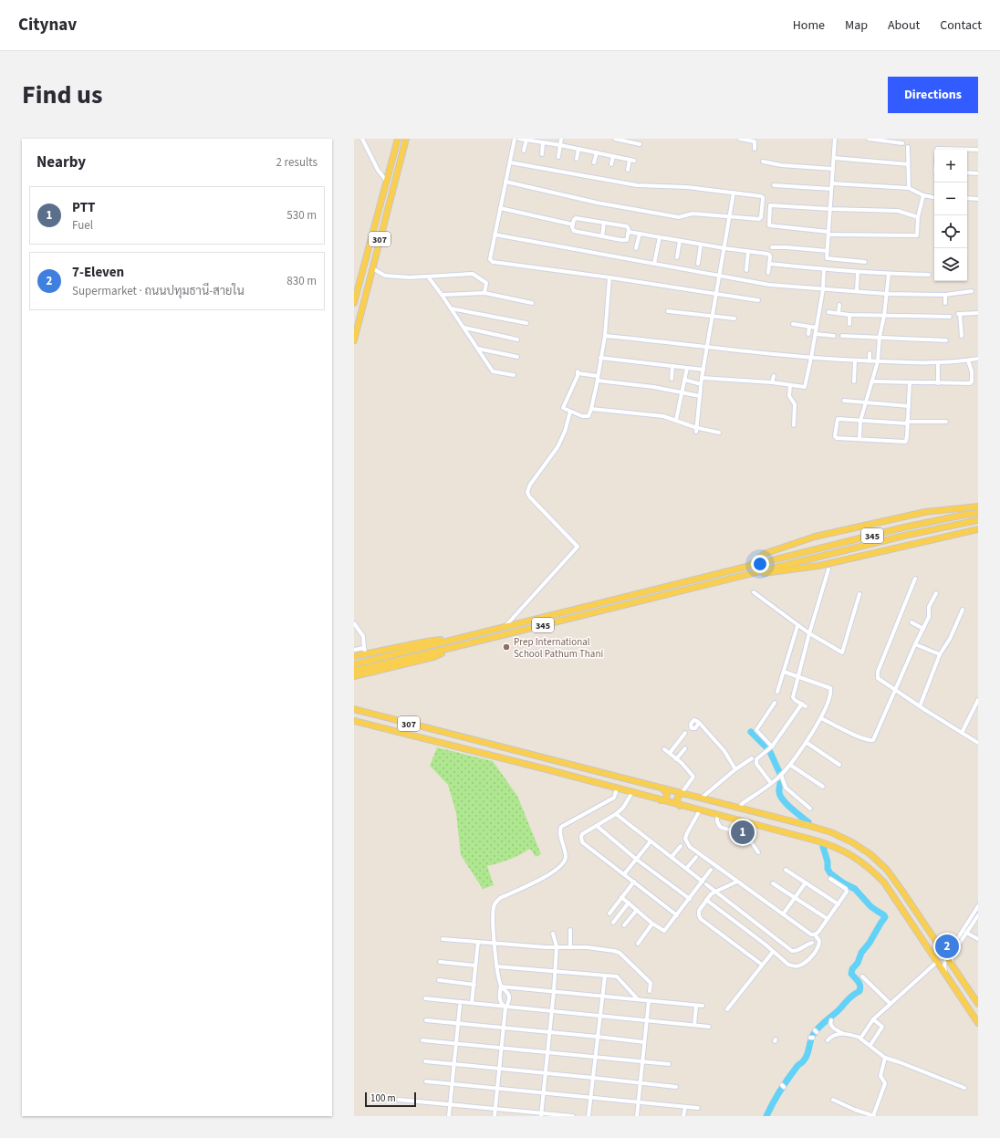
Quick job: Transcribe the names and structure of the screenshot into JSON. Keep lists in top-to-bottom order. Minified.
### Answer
{"streets":{"main road":["307","345"]},"places":["Prep International School Pathum Thani"],"scale_bar":"100 m","page":{"header":"Citynav","nav":["Home","Map","About","Contact"],"title":"Find us","buttons":"Directions","heading":["Nearby","2 results"],"map_buttons":["+","−"],"list":[{"mark":"1","name":"PTT","note":"Fuel","value":"530 m"},{"mark":"2","name":"7-Eleven","note":"Supermarket · ถนนปทุมธานี-สายใน","value":"830 m"}],"pins":["1","2"],"scale":"100 m"}}
